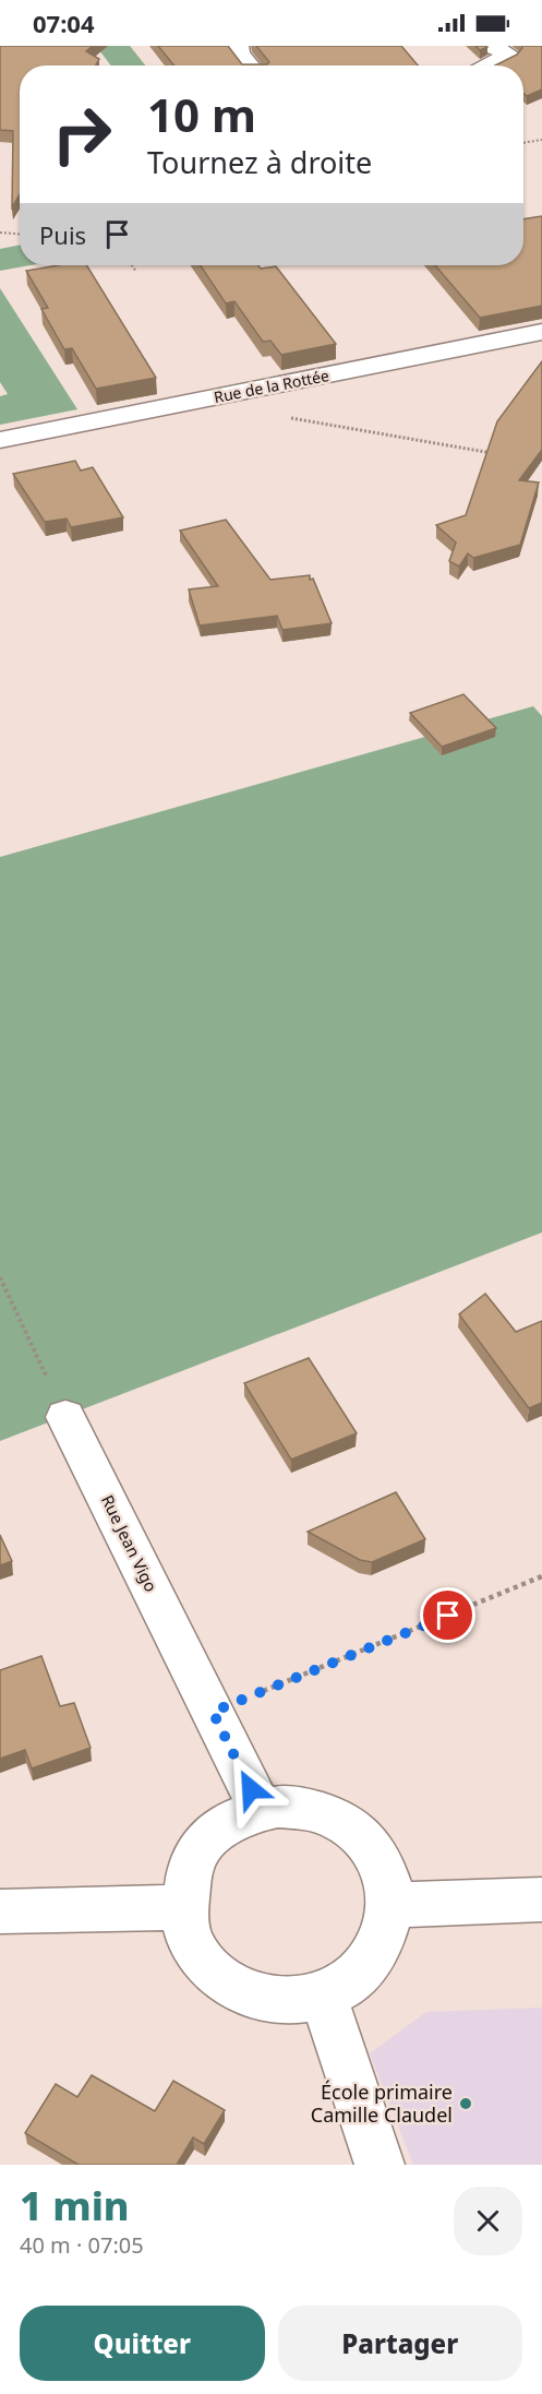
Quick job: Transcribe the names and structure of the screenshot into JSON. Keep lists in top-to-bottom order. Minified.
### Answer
{"streets":{"street":["Rue de la Rottée","Rue Jean Vigo"]},"places":["École primaire Camille Claudel"],"page":{"status":"07:04","turn":["10 m","Tournez à droite"],"then":"Puis","heading":["1 min","40 m · 07:05"],"buttons":["Quitter","Partager"]}}
